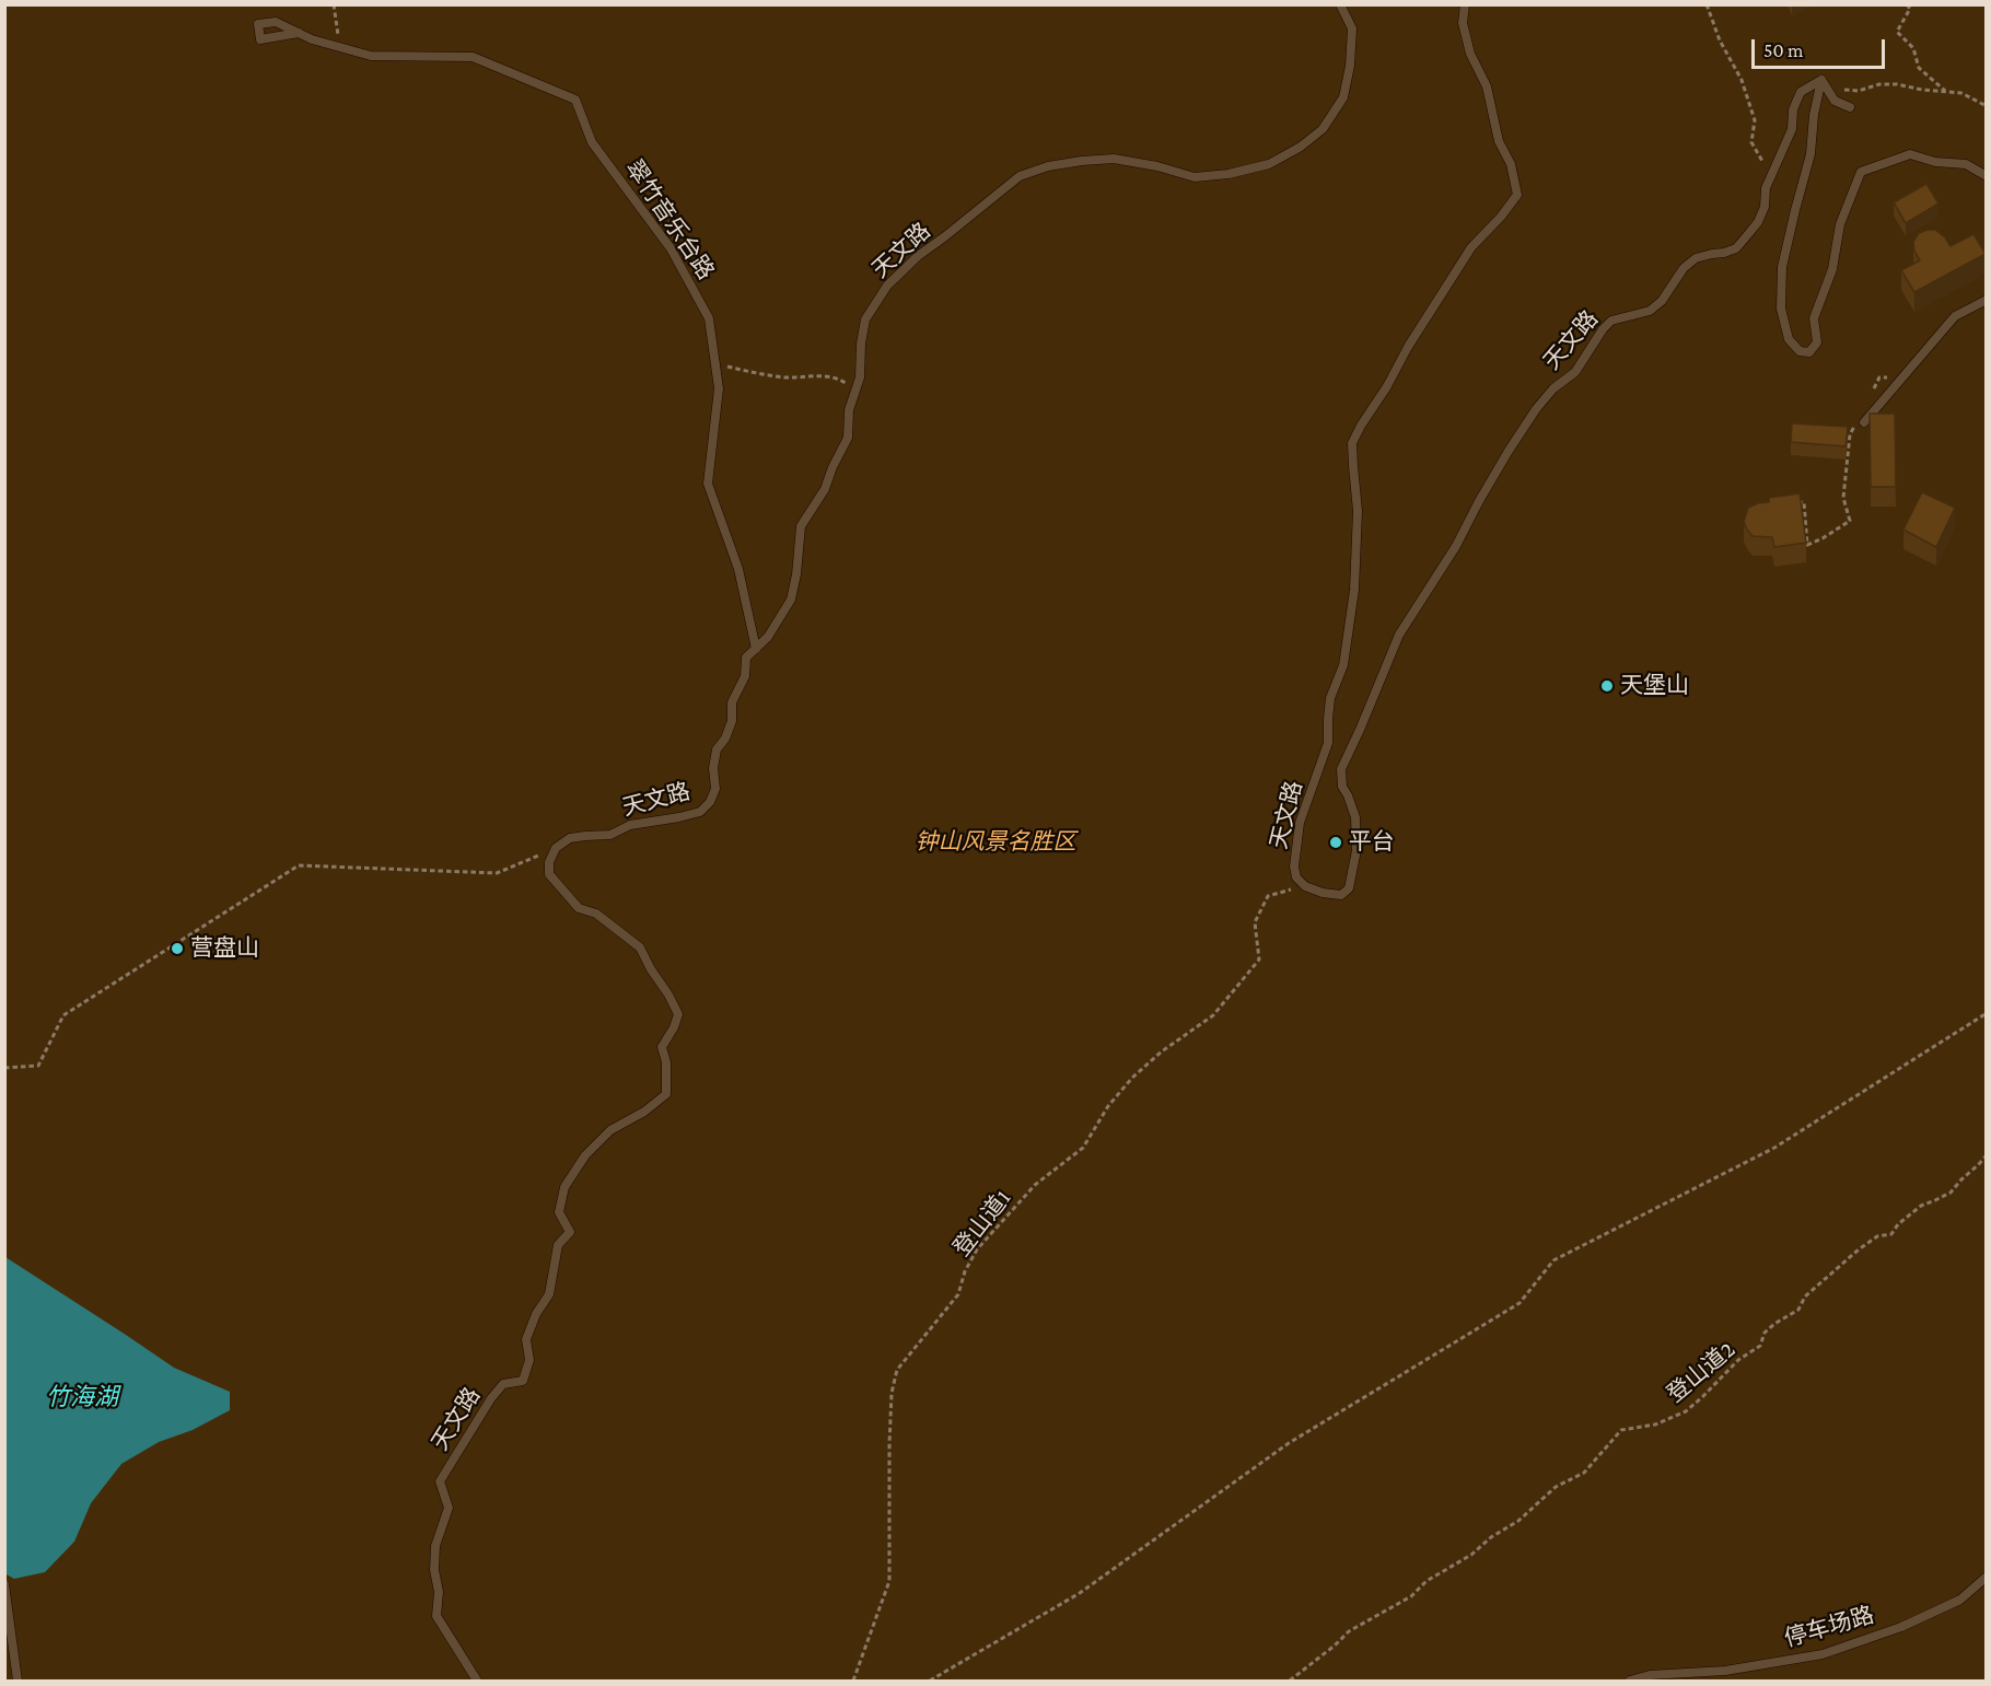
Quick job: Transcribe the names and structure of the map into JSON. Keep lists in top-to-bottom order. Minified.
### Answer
{"streets":{"lane":["翠竹音乐台路","天文路","停车场路"],"path":["登山道1","登山道2"]},"crossings":[["翠竹音乐台路","天文路"],["天文路","登山道1"]],"water":["竹海湖"],"parks":["钟山风景名胜区"],"places":["天堡山","平台","营盘山"],"scale_bar":"50 m"}
